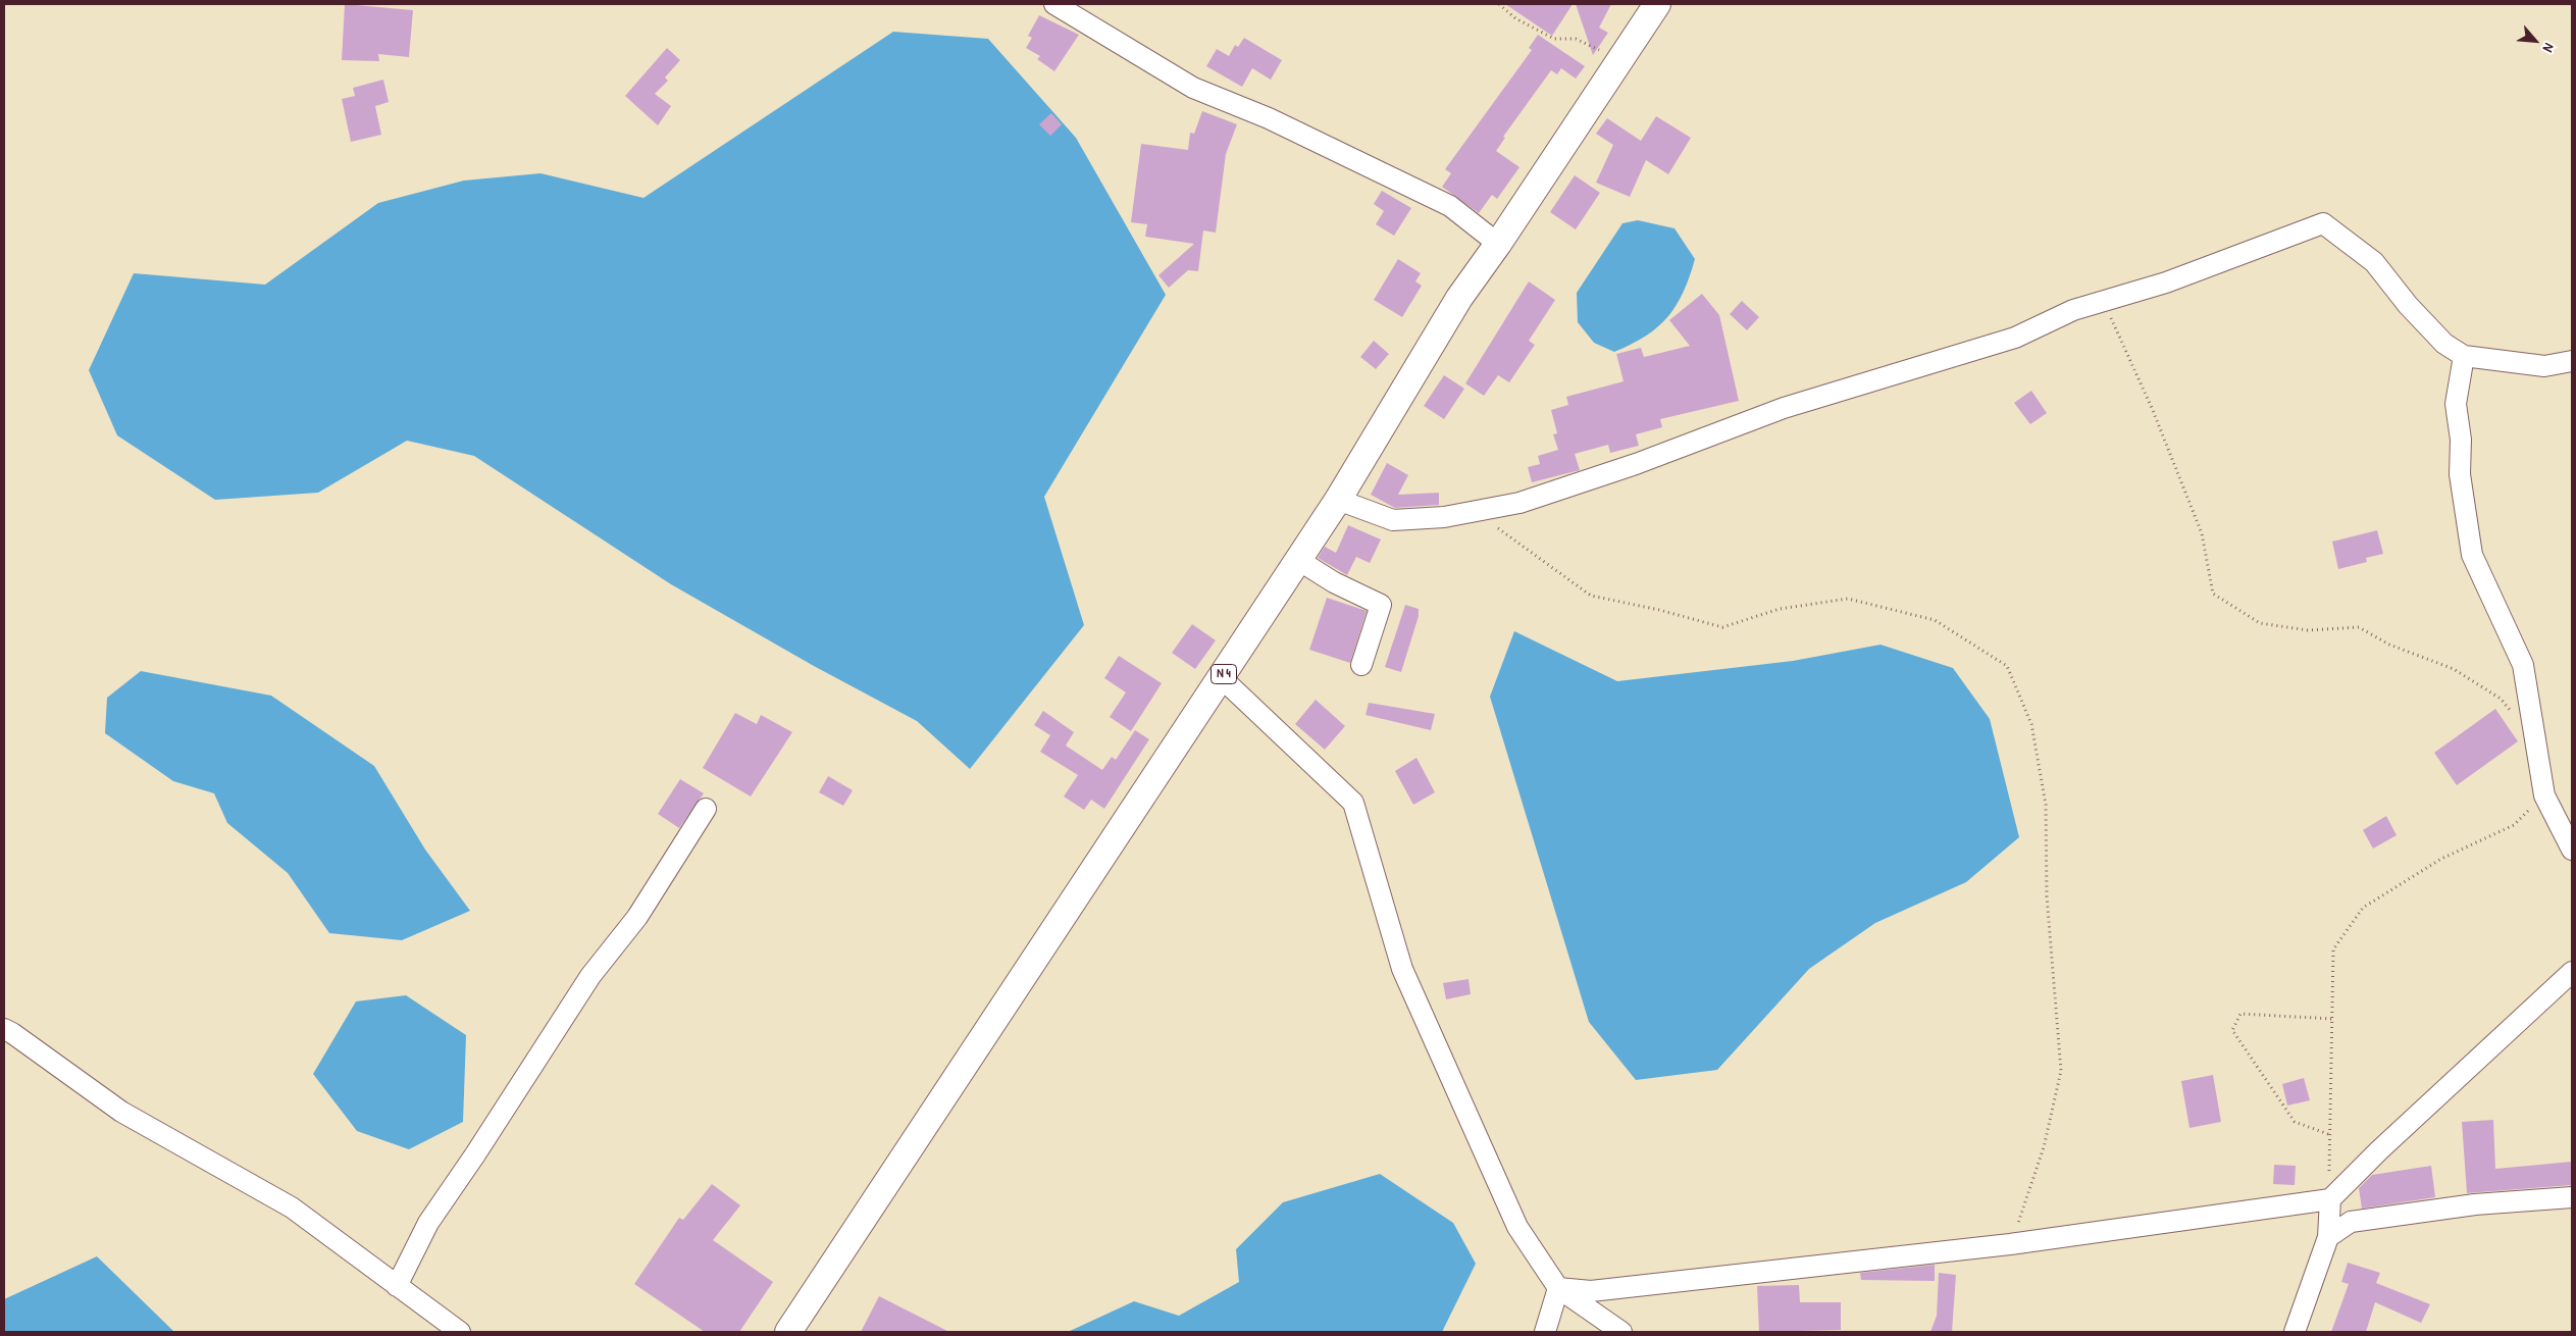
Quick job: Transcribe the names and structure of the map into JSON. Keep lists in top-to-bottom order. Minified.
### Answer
{"streets":{"main road":["N 4"]},"north":"bottom right"}
